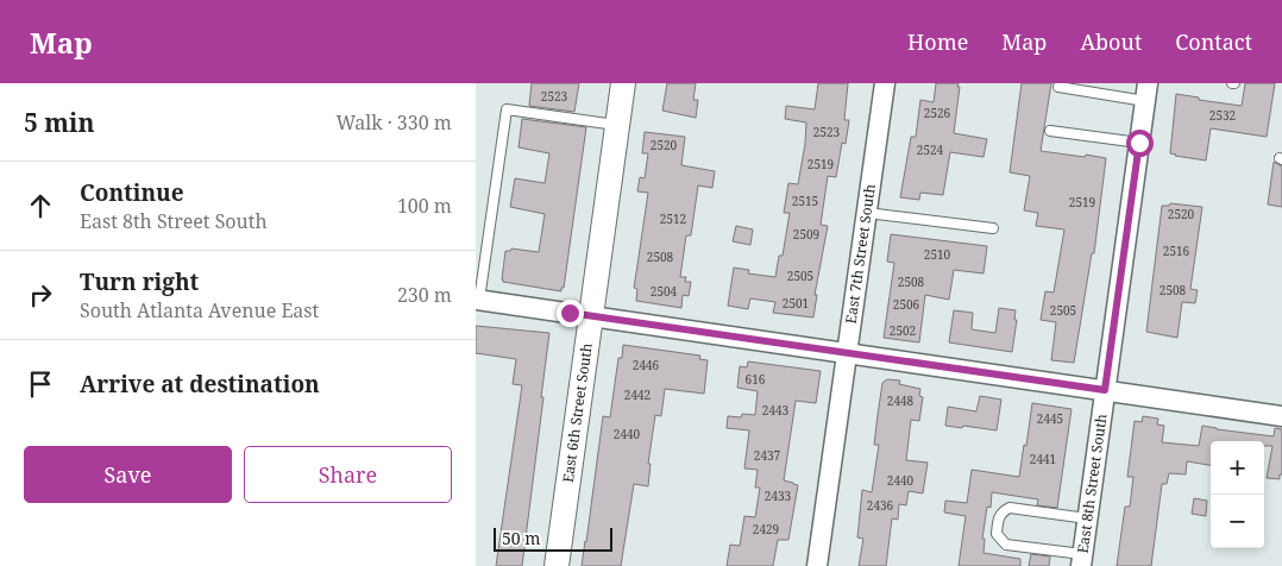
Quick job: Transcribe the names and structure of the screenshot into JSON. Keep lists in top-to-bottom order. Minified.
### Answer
{"streets":{"street":["East 7th Street South","East 6th Street South","East 8th Street South"]},"house_numbers":["2523","2526","2532","2523","2520","2524","2519","2515","2519","2520","2512","2509","2516","2510","2508","2505","2508","2508","2504","2501","2506","2505","2502","2446","616","2442","2448","2443","2445","2440","2437","2441","2440","2433","2436","2429"],"scale_bar":"50 m","page":{"header":"Map","nav":["Home","Map","About","Contact"],"heading":["5 min","Walk · 330 m"],"list":[["Continue","East 8th Street South","100 m"],["Turn right","South Atlanta Avenue East","230 m"],"Arrive at destination"],"buttons":["Save","Share"],"map_buttons":["+","−"],"scale":"50 m"}}
